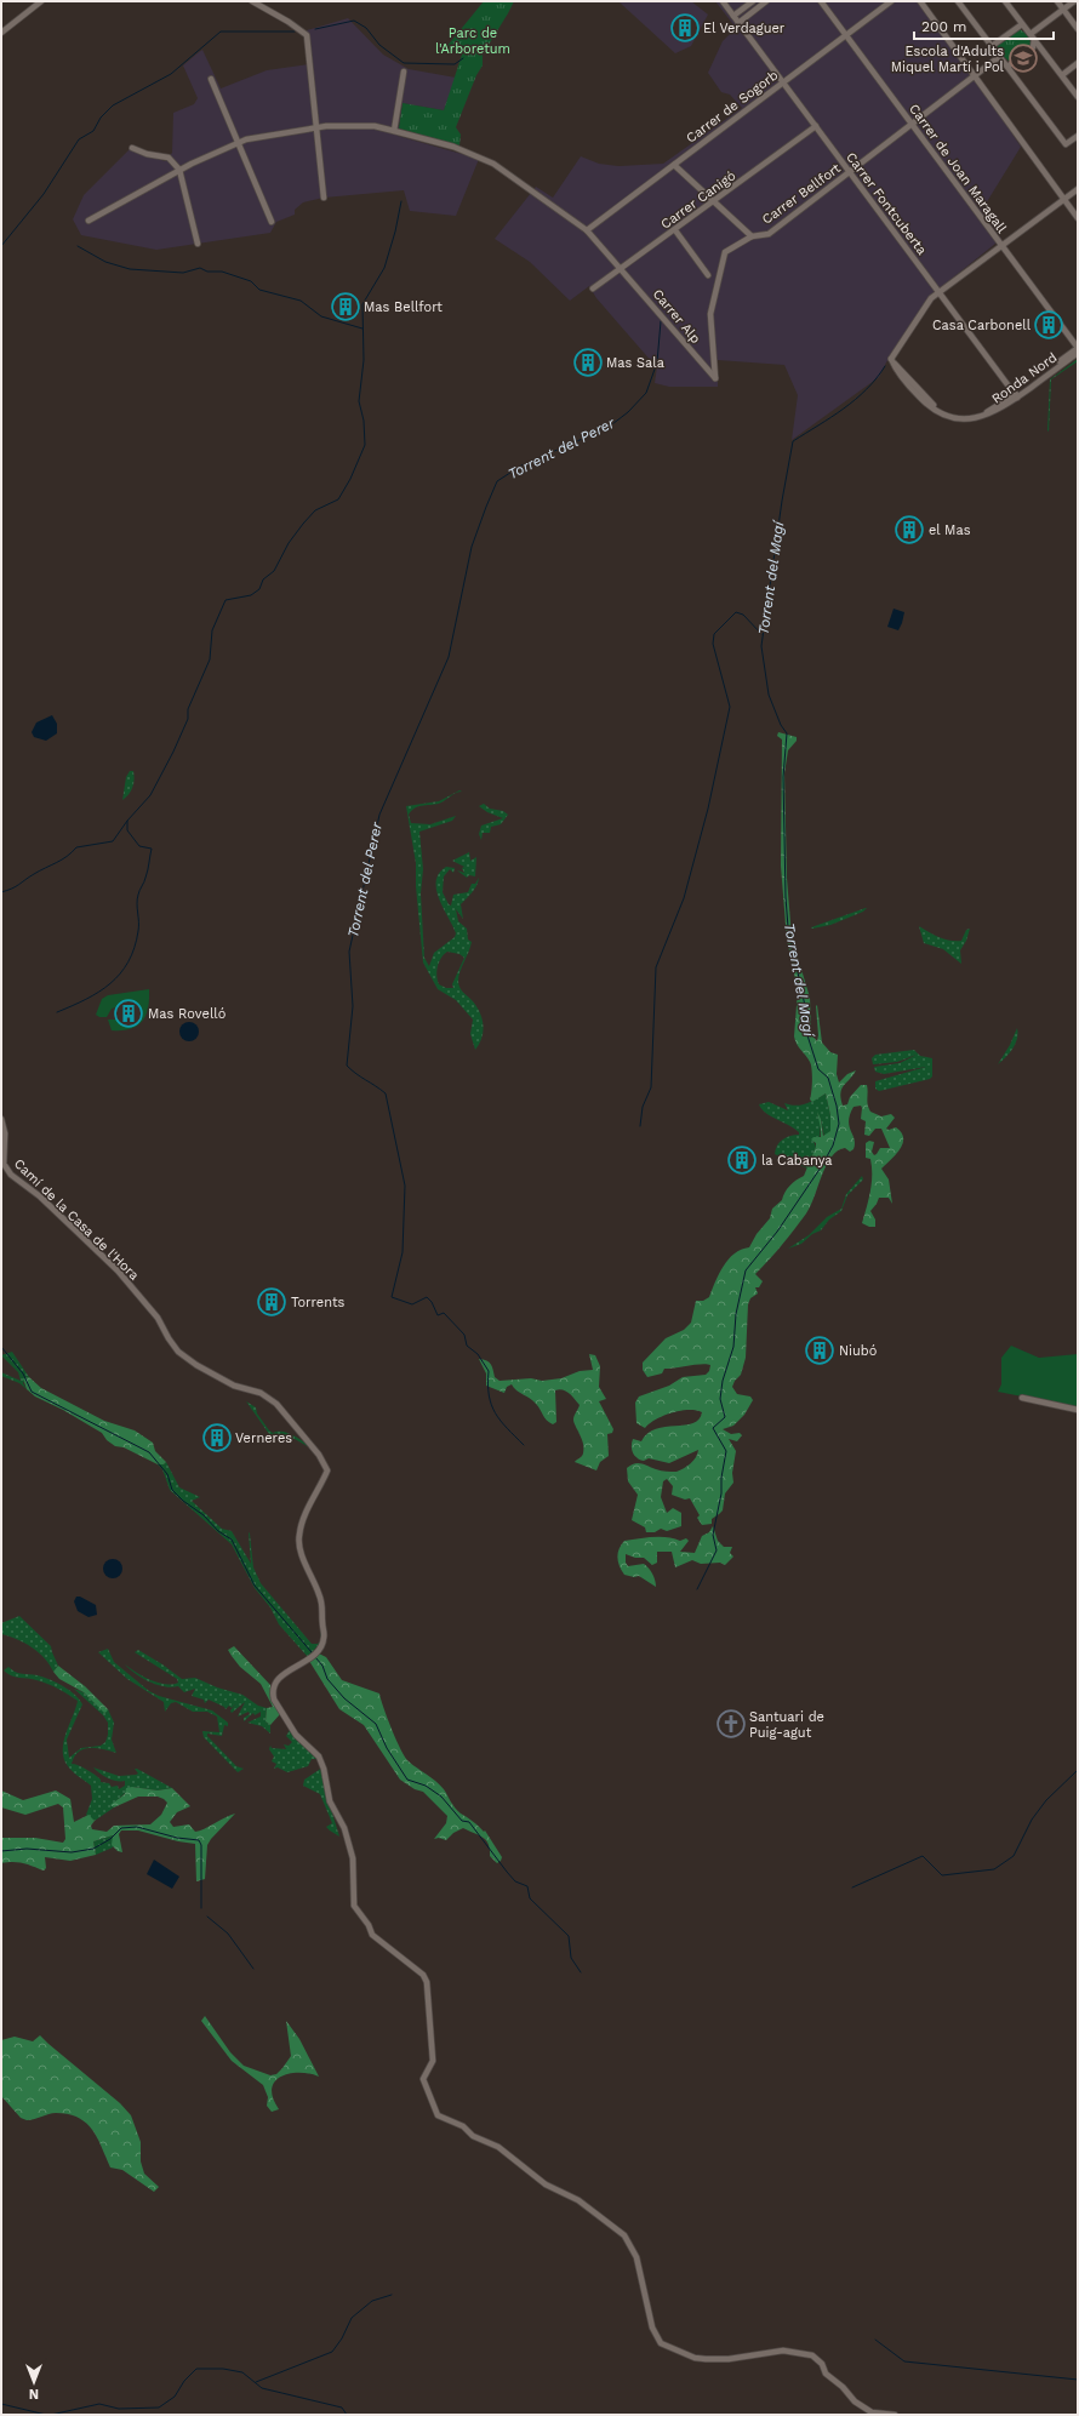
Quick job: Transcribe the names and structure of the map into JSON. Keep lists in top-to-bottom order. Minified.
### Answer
{"streets":{"street":["Carrer de Sogorb","Carrer de Joan Maragall","Carrer Bellfort","Carrer Canigó","Carrer Fontcuberta","Carrer Alp","Ronda Nord","Camí de la Casa de l'Hora"]},"crossings":[["Carrer de Sogorb","Carrer de Joan Maragall"],["Carrer de Sogorb","Carrer Fontcuberta"],["Carrer de Sogorb","Carrer Alp"],["Carrer de Joan Maragall","Carrer Bellfort"],["Carrer de Joan Maragall","Ronda Nord"],["Carrer Bellfort","Carrer Fontcuberta"],["Carrer Bellfort","Carrer Alp"],["Carrer Canigó","Carrer Fontcuberta"],["Carrer Canigó","Carrer Alp"],["Carrer Fontcuberta","Ronda Nord"]],"water":["Torrent del Perer","Torrent del Magí"],"parks":["Parc de l'Arboretum"],"places":{"building":["El Verdaguer","Mas Bellfort","Casa Carbonell","Mas Sala","el Mas","Mas Rovelló","la Cabanya","Torrents","Niubó","Verneres"],"school or university":["Escola d'Adults Miquel Martí i Pol"],"church":["Santuari de Puig-agut"]},"scale_bar":"200 m","north":"bottom"}
